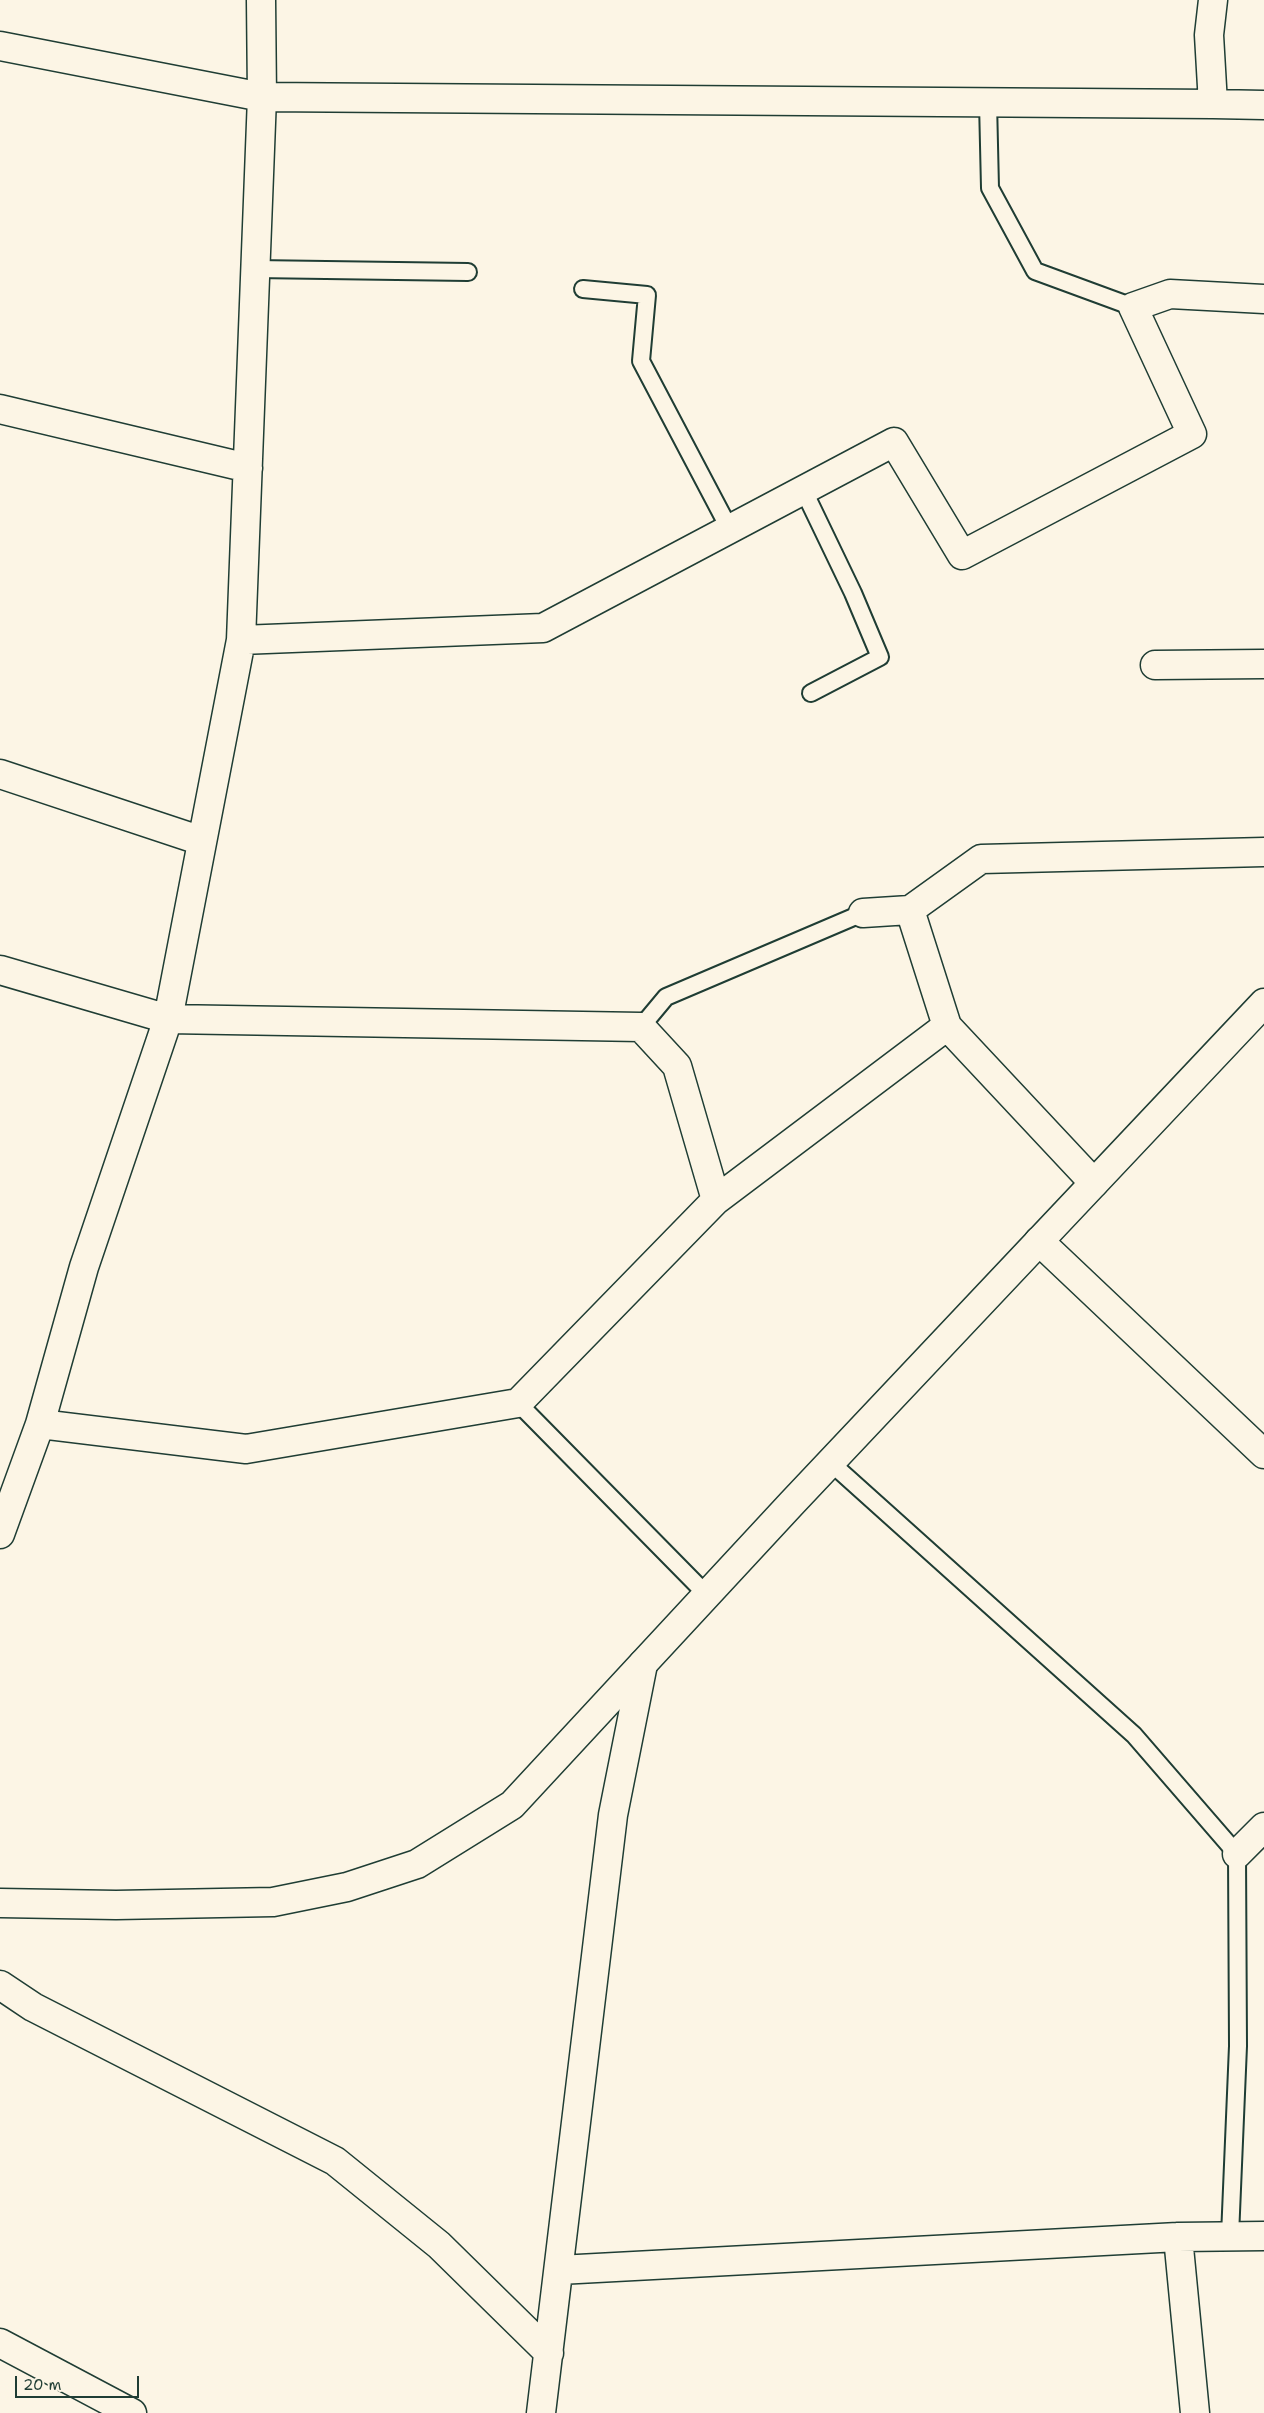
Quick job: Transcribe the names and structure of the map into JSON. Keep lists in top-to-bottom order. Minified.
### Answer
{"scale_bar":"20 m"}
